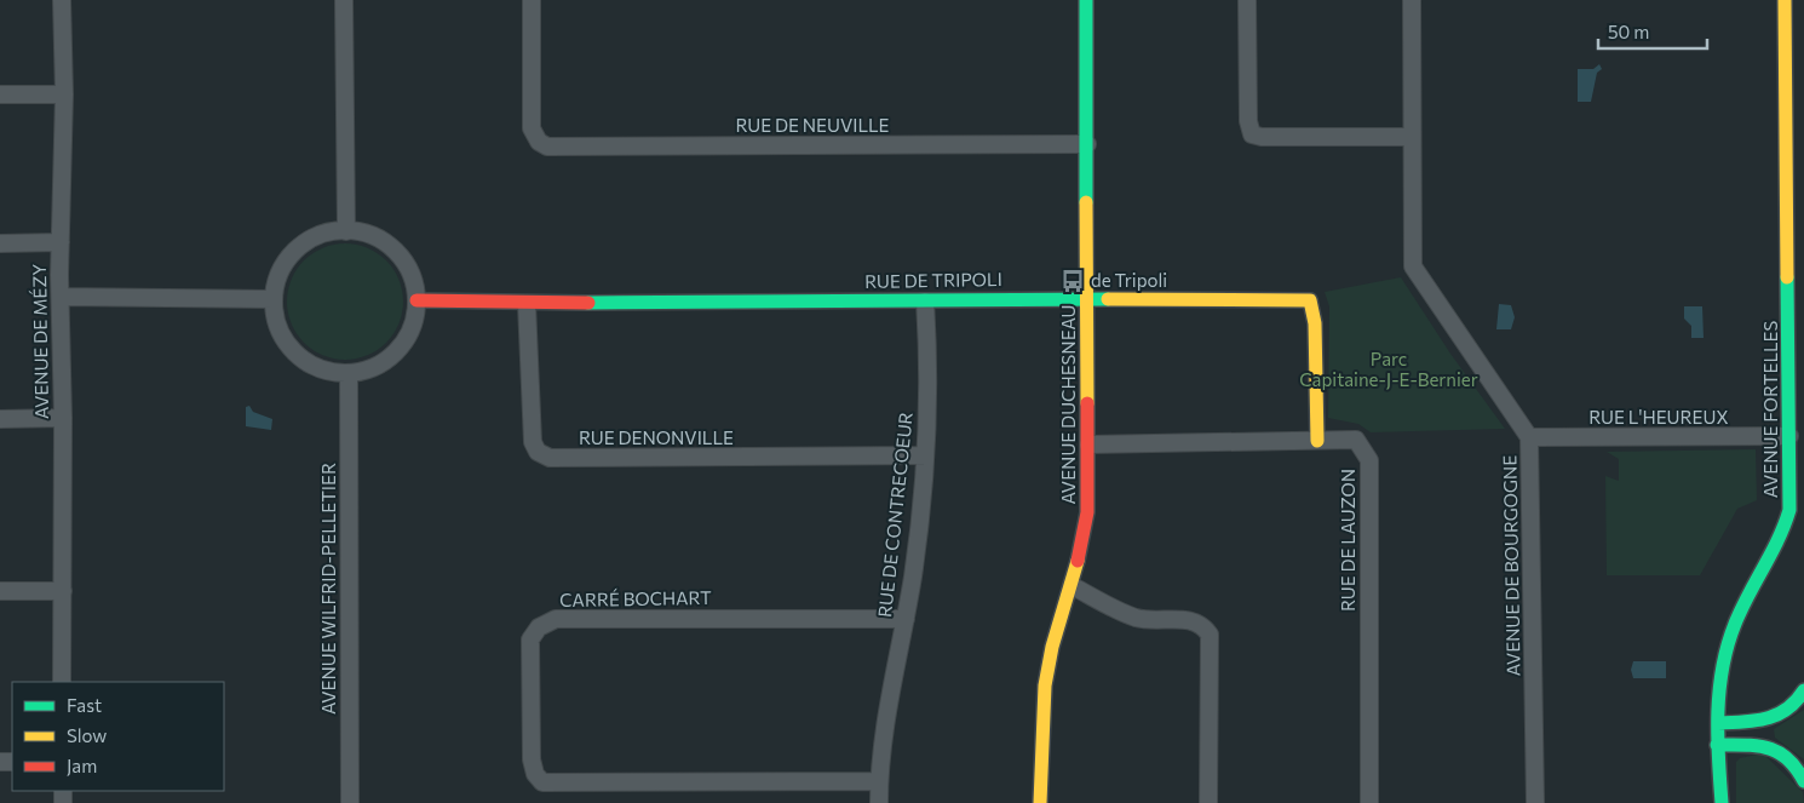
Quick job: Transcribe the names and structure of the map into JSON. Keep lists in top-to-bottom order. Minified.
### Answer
{"streets":{"main road":["RUE DE TRIPOLI","AVENUE DUCHESNEAU","AVENUE FORTELLES"],"street":["RUE DE NEUVILLE","AVENUE DE MÉZY","RUE L'HEUREUX","RUE DENONVILLE","RUE DE CONTRECOEUR","RUE DE LAUZON","AVENUE DE BOURGOGNE","AVENUE WILFRID-PELLETIER","CARRÉ BOCHART"]},"crossings":[["RUE DE NEUVILLE","AVENUE DUCHESNEAU"],["RUE DE TRIPOLI","AVENUE DUCHESNEAU"],["RUE DE TRIPOLI","RUE DENONVILLE"],["RUE DE TRIPOLI","RUE DE CONTRECOEUR"],["RUE DE TRIPOLI","RUE DE LAUZON"],["RUE DE TRIPOLI","AVENUE WILFRID-PELLETIER"],["AVENUE DUCHESNEAU","RUE DE LAUZON"],["AVENUE FORTELLES","RUE L'HEUREUX"],["RUE L'HEUREUX","AVENUE DE BOURGOGNE"],["RUE DENONVILLE","RUE DE CONTRECOEUR"],["RUE DE CONTRECOEUR","CARRÉ BOCHART"]],"parks":["Parc Capitaine-J-E-Bernier"],"places":{"bus stop":["de Tripoli"]},"legend":["Fast","Slow","Jam"],"scale_bar":"50 m"}
